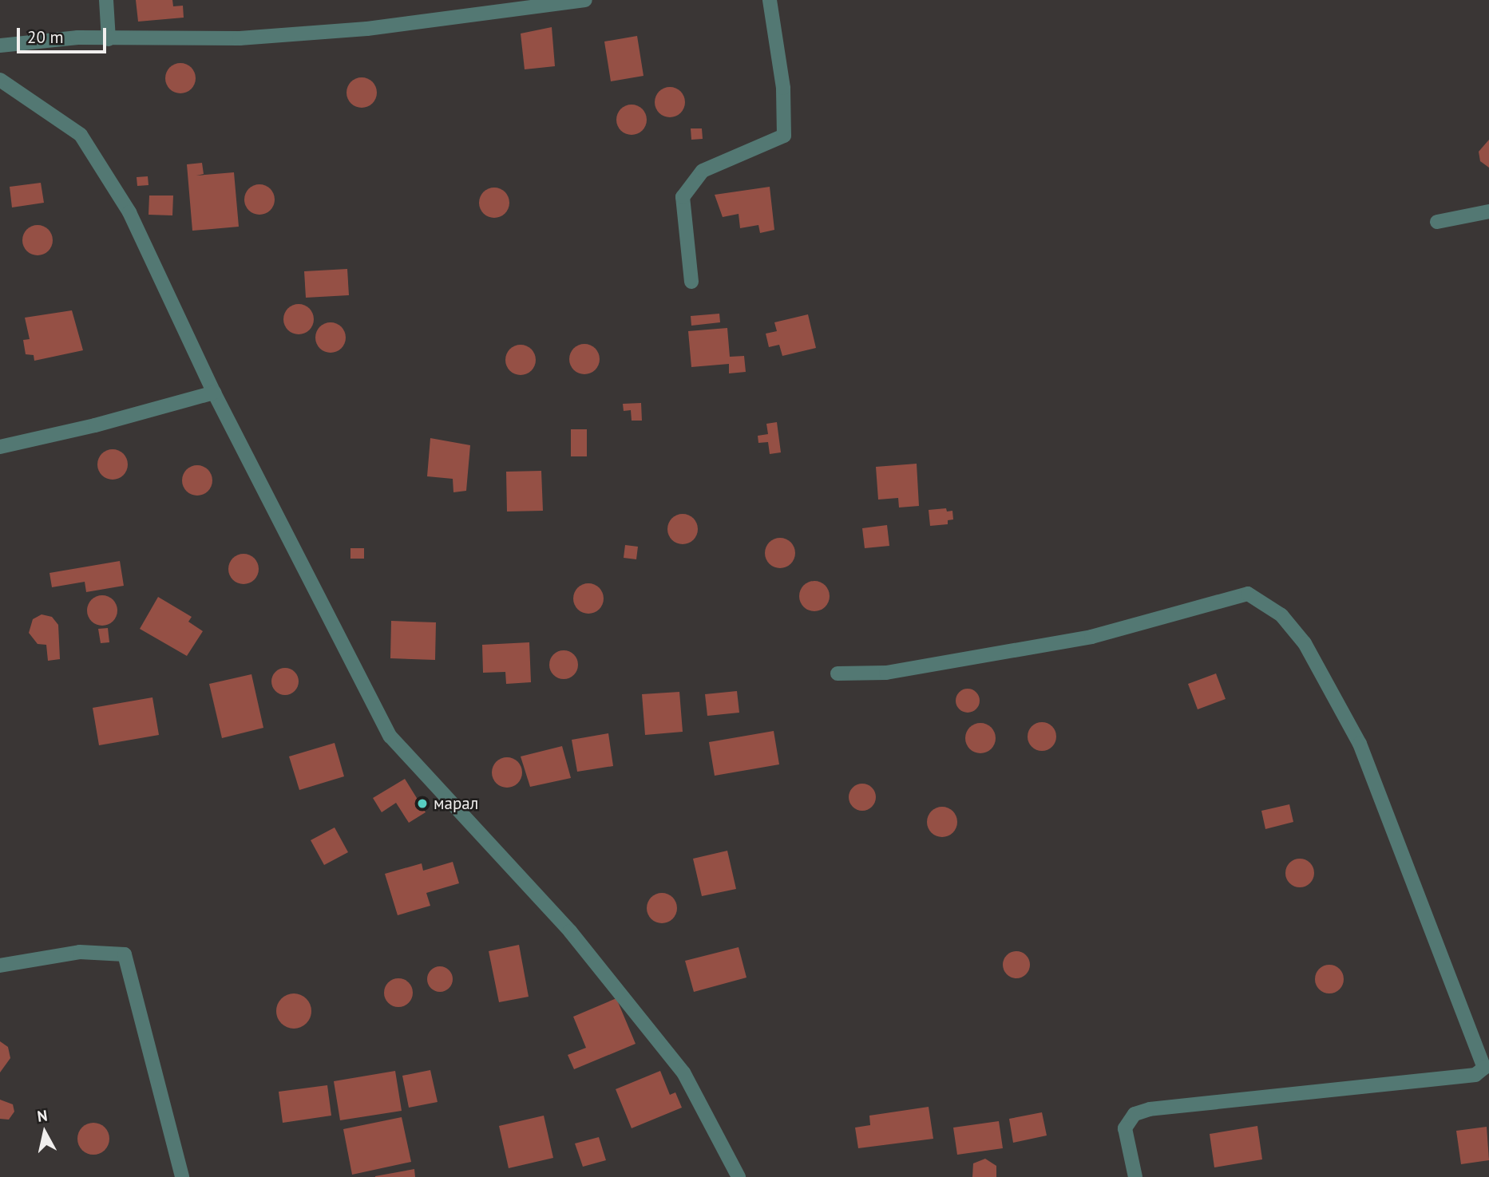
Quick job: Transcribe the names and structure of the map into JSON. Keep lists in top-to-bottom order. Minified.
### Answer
{"places":["марал"],"scale_bar":"20 m","north":"top"}
